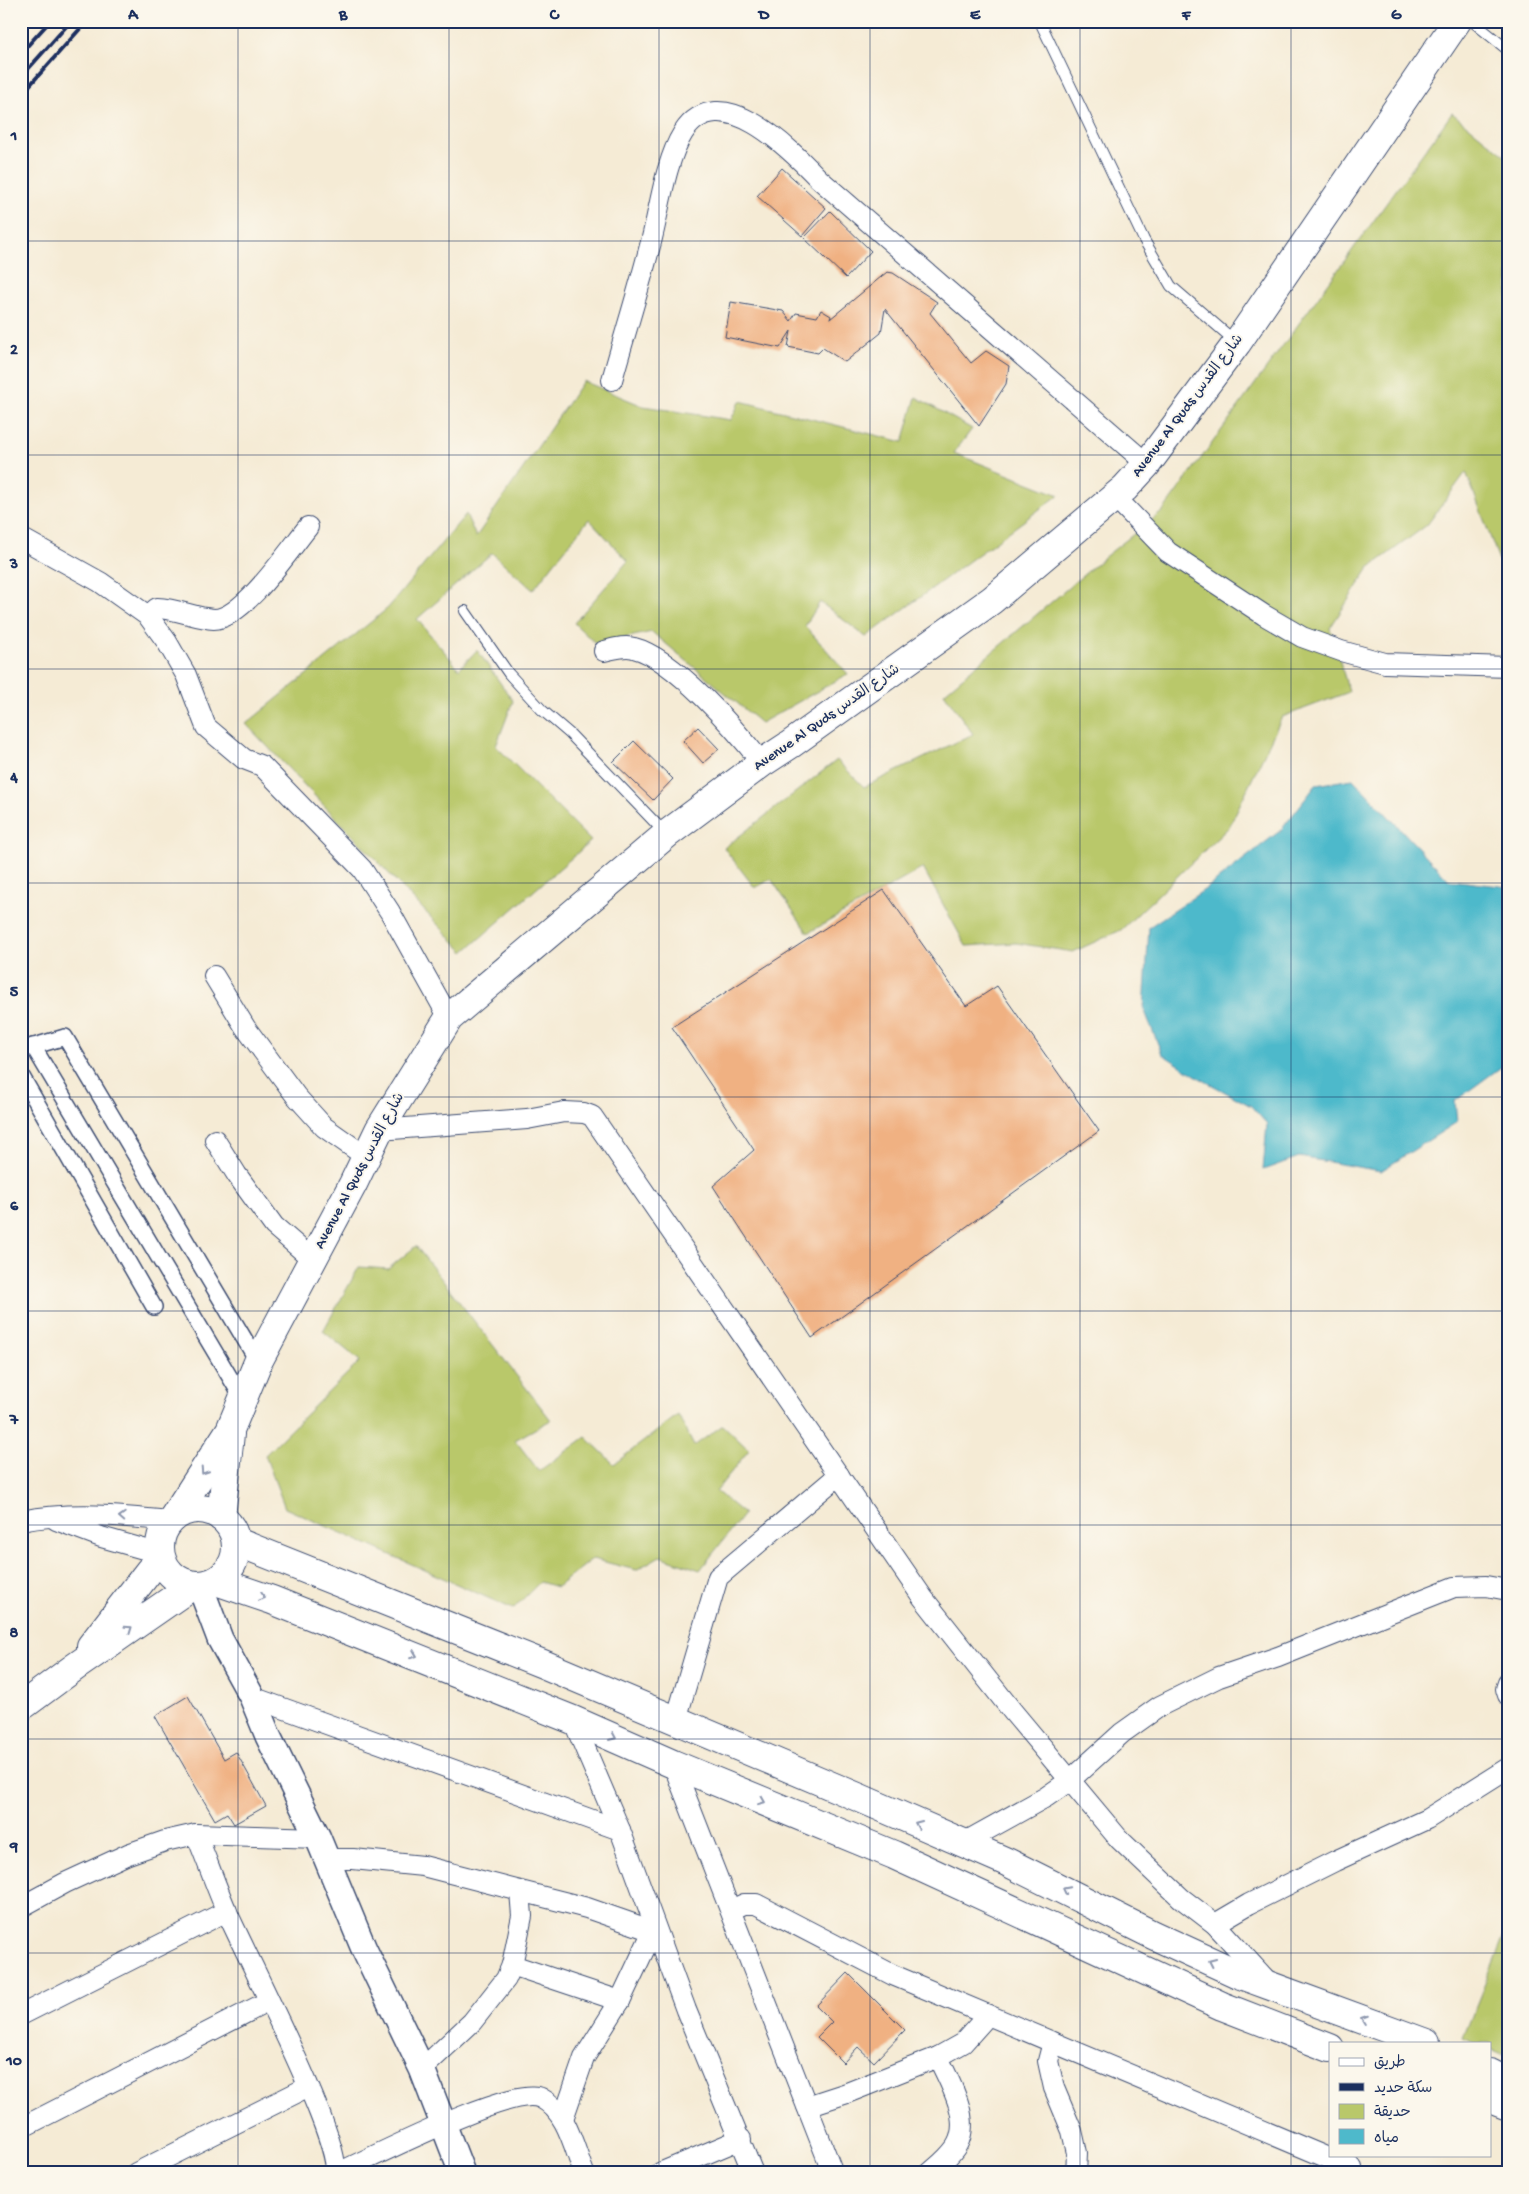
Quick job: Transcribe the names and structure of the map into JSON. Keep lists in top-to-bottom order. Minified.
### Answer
{"streets":{"main road":["Avenue Al Quds شارع القدس"]},"legend":["طريق","سكة حديد","حديقة","مياه"],"grid":{"columns":["A","B","C","D","E","F","G"],"rows":["1","2","3","4","5","6","7","8","9","10"]}}
